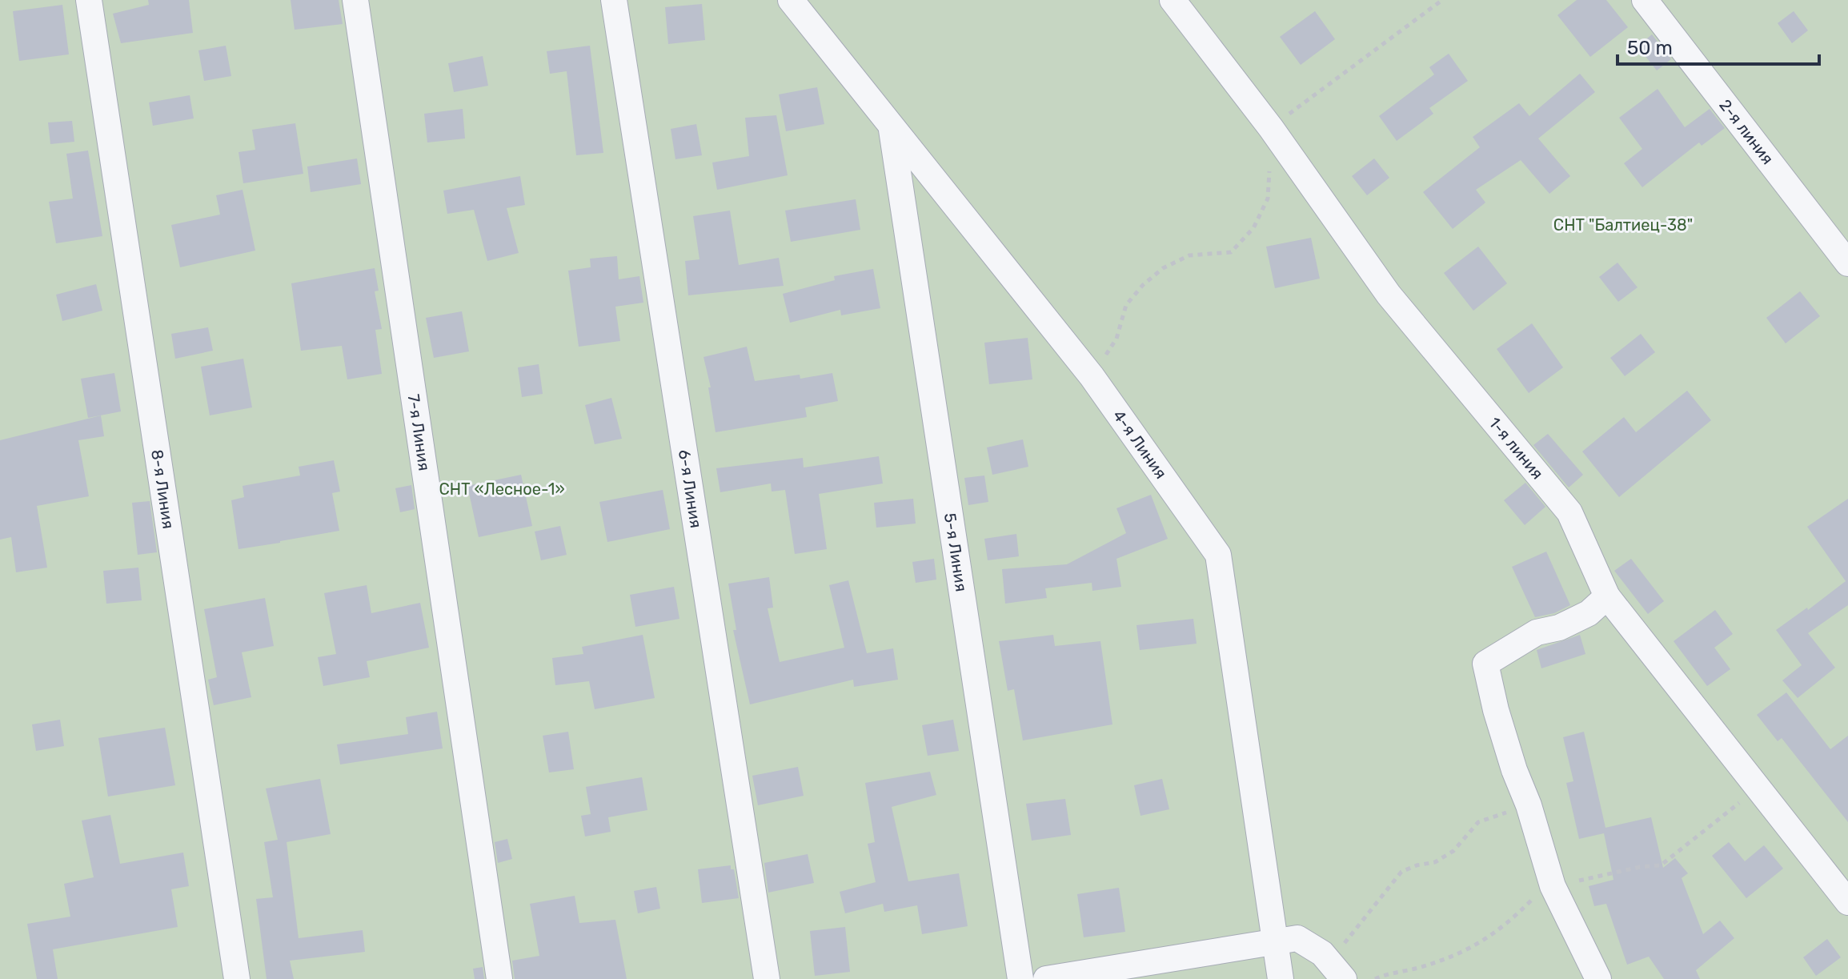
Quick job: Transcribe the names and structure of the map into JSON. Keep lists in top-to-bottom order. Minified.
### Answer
{"streets":{"street":["2-я линия","7-я Линия","4-я Линия","1-я линия","8-я Линия","6-я Линия","5-я Линия"]},"crossings":[["4-я Линия","5-я Линия"]],"parks":["СНТ \"Балтиец-38\"","СНТ «Лесное-1»"],"scale_bar":"50 m"}
